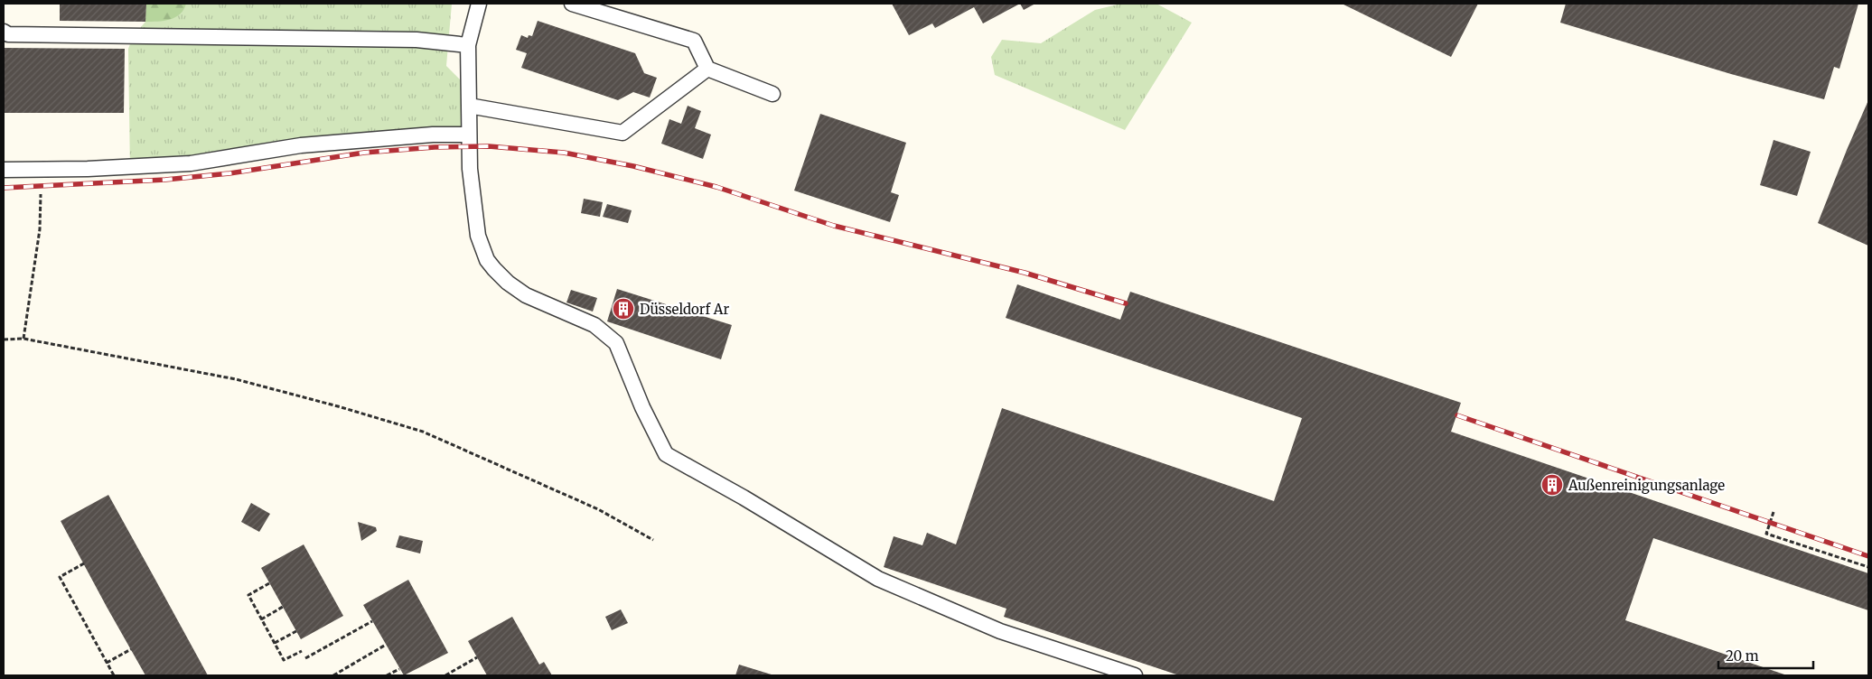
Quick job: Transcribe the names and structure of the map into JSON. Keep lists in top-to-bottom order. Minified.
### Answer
{"places":{"building":["Düsseldorf Ar","Außenreinigungsanlage"]},"scale_bar":"20 m"}
